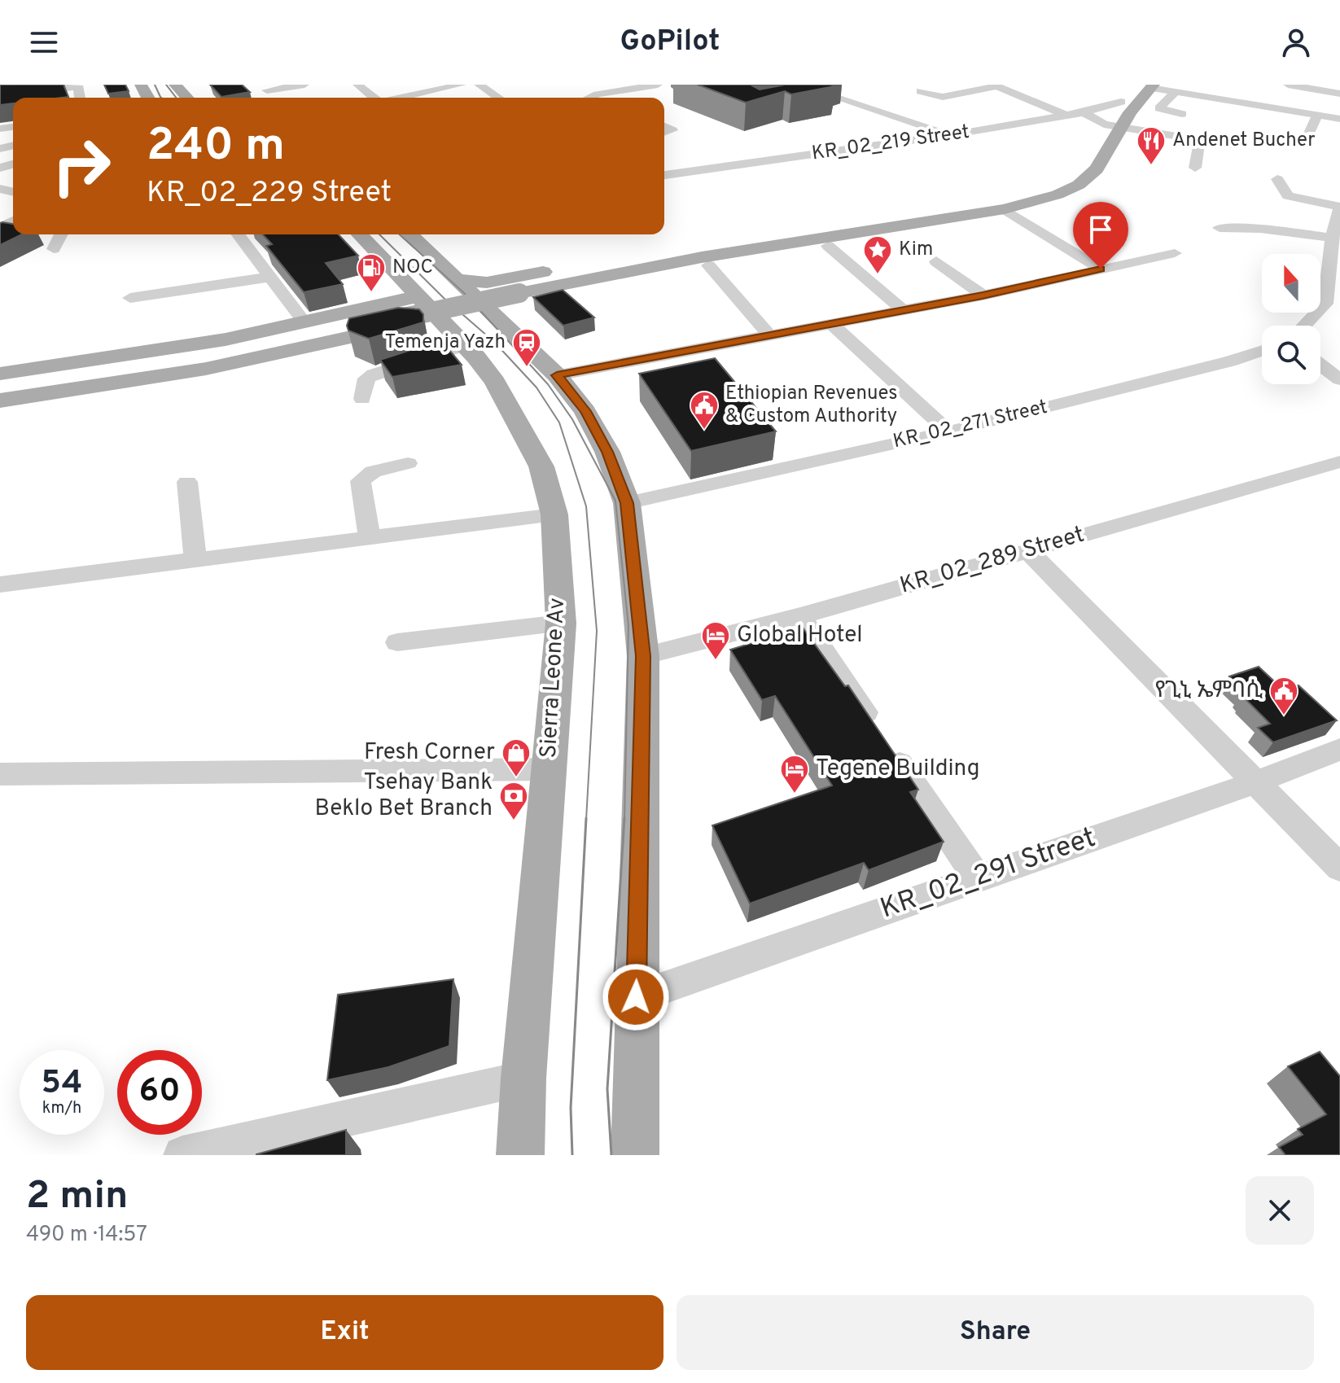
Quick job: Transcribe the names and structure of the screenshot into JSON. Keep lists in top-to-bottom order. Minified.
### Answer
{"streets":{"main road":["Sierra Leone Av"],"street":["KR_02_219 Street","KR_02_271 Street","KR_02_289 Street","KR_02_291 Street"]},"places":{"restaurant":["Andenet Bucher"],"place":["Kim"],"fuel station":["NOC"],"station":["Temenja Yazh"],"public building":["Ethiopian Revenues & Custom Authority","የጊኒ ኤምባሲ"],"hotel":["Global Hotel","Tegene Building"],"shop":["Fresh Corner"],"bank":["Tsehay Bank Beklo Bet Branch"]},"north":"top","page":{"header":"GoPilot","turn":["240 m","KR_02_229 Street"],"speed":"54 km/h","limit":"60","heading":["2 min","490 m · 14:57"],"buttons":["Exit","Share"]}}
